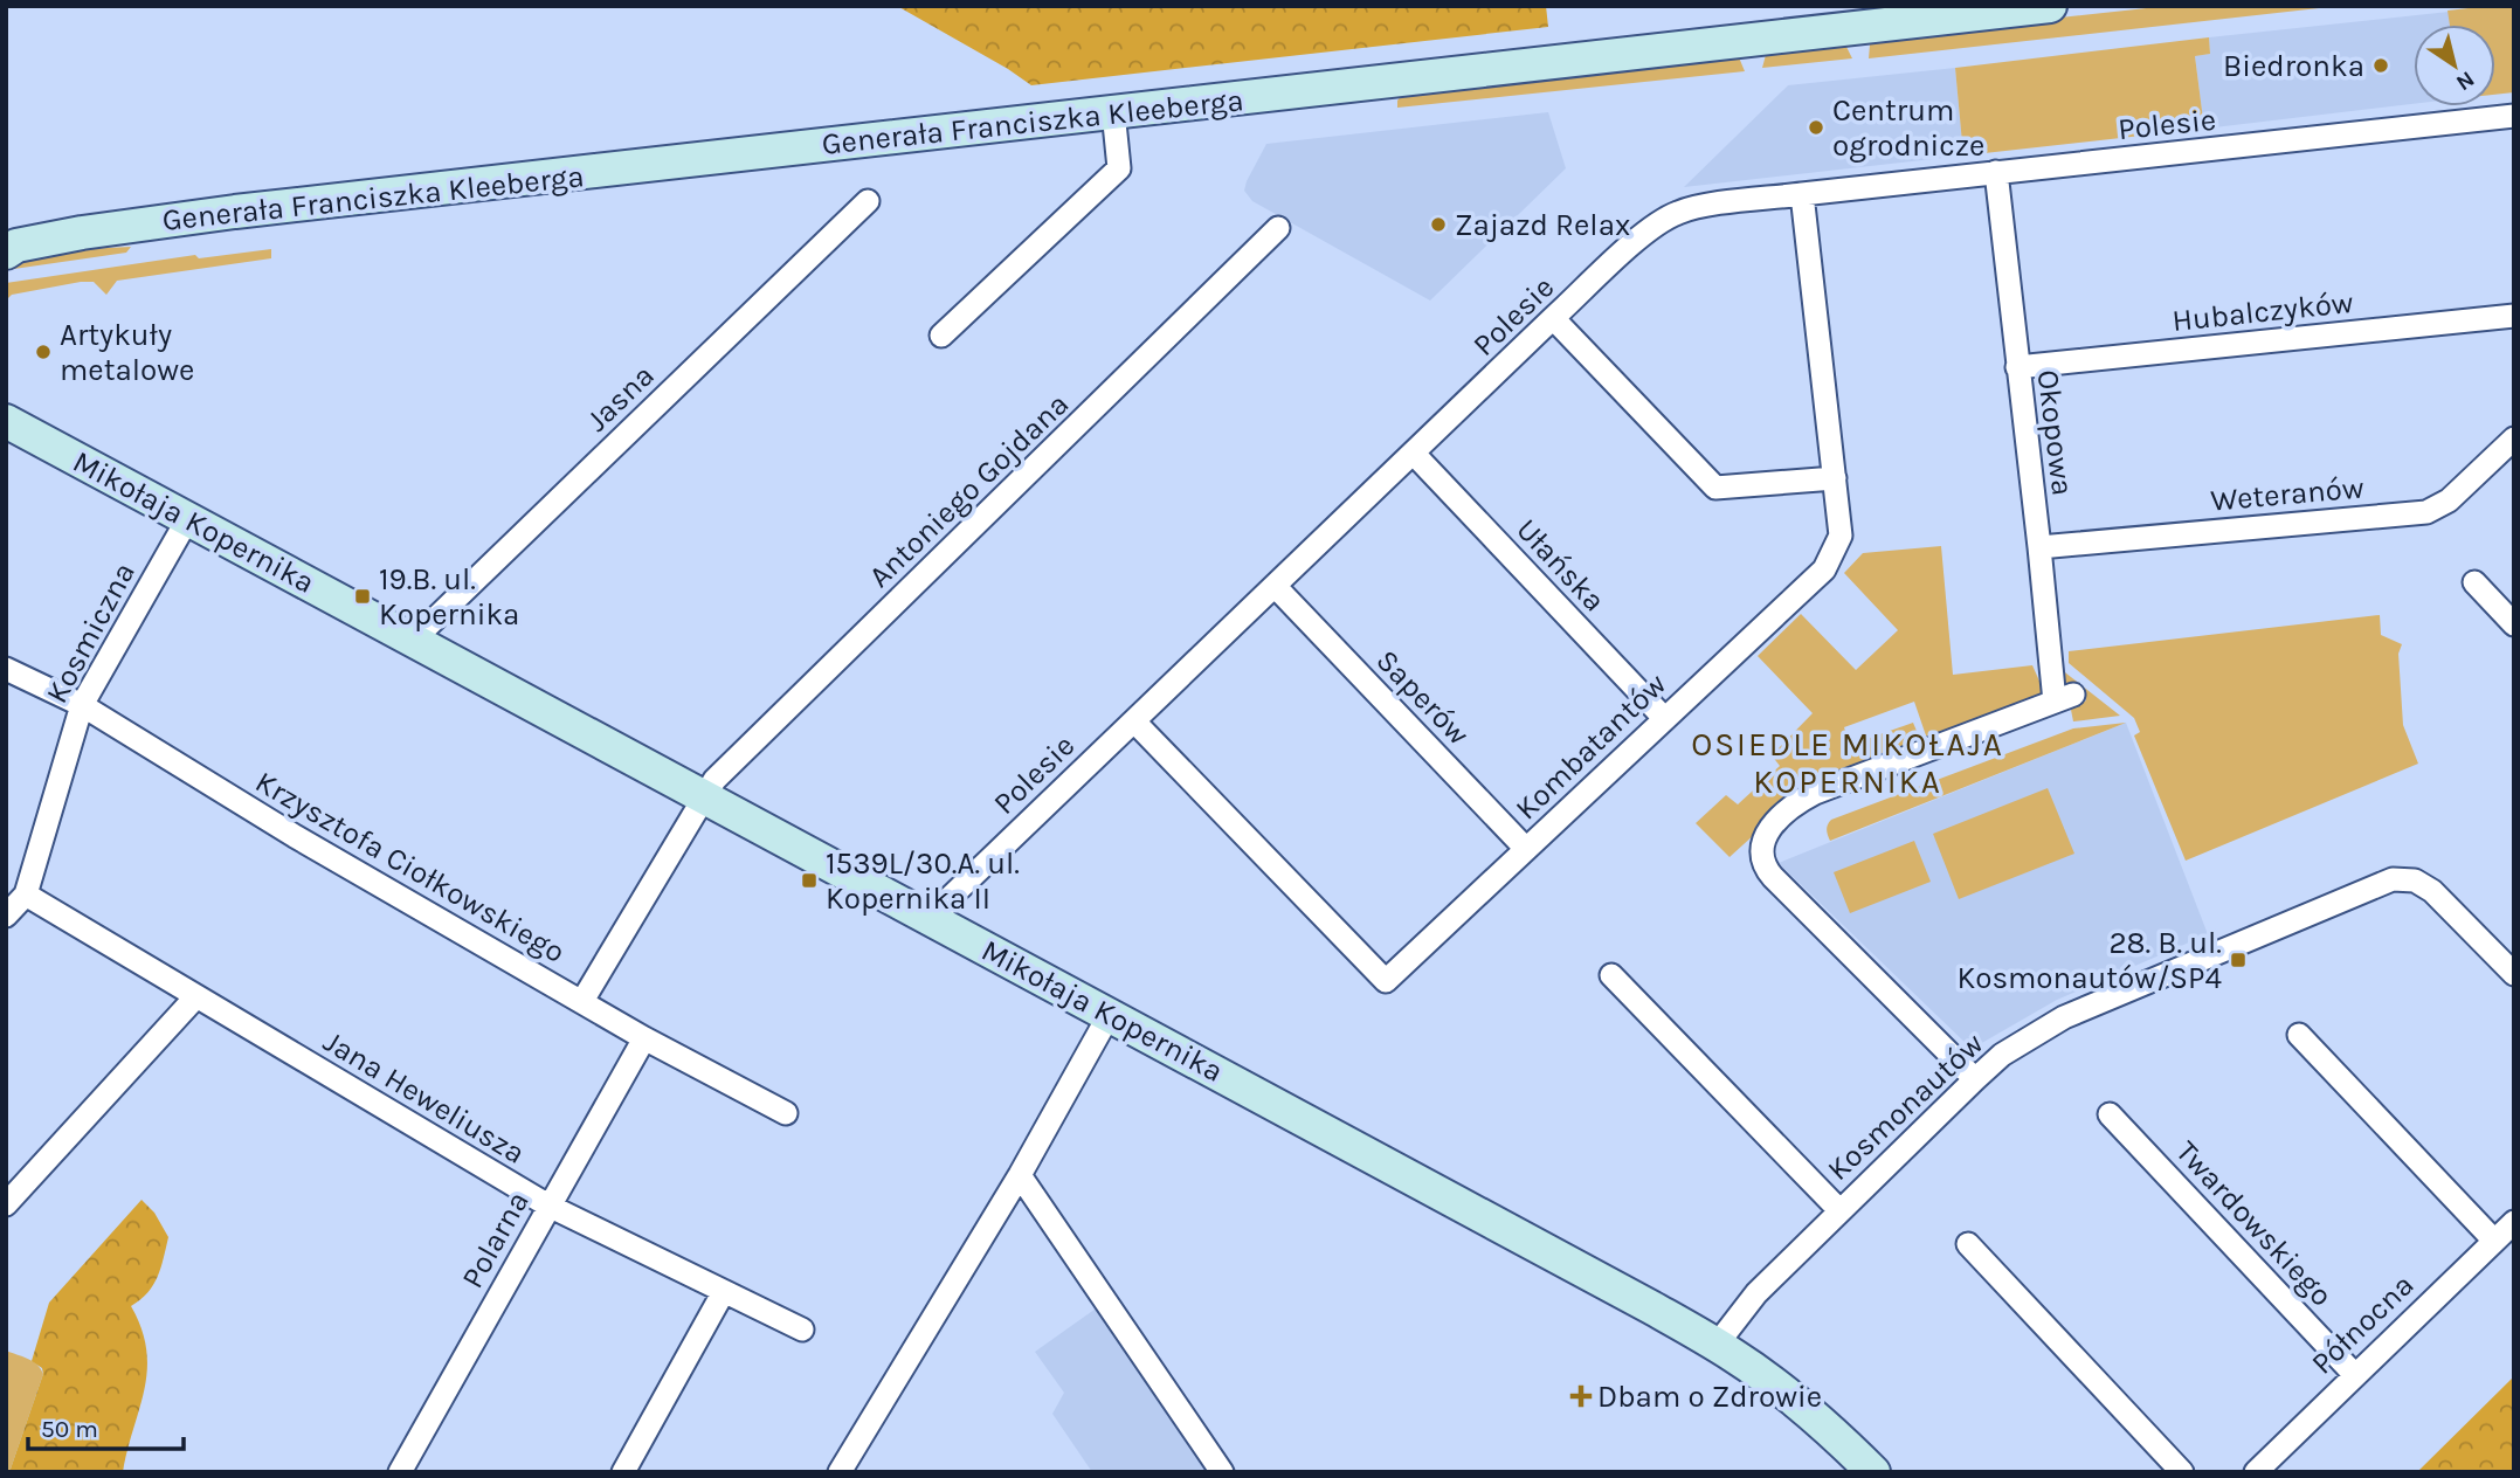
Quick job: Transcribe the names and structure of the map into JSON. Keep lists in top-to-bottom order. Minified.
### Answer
{"streets":{"street":["Generała Franciszka Kleeberga","Polesie","Hubalczyków","Jasna","Okopowa","Antoniego Gojdana","Weteranów","Mikołaja Kopernika","Ułańska","Kosmiczna","Saperów","Kombatantów","Krzysztofa Ciołkowskiego","Jana Heweliusza","Kosmonautów","Twardowskiego","Polarna","Północna"]},"crossings":[["Polesie","Okopowa"],["Polesie","Mikołaja Kopernika"],["Polesie","Ułańska"],["Polesie","Saperów"],["Polesie","Kombatantów"],["Hubalczyków","Okopowa"],["Jasna","Mikołaja Kopernika"],["Okopowa","Weteranów"],["Okopowa","Kosmonautów"],["Antoniego Gojdana","Mikołaja Kopernika"],["Mikołaja Kopernika","Kosmiczna"],["Mikołaja Kopernika","Kosmonautów"],["Ułańska","Kombatantów"],["Kosmiczna","Krzysztofa Ciołkowskiego"],["Kosmiczna","Jana Heweliusza"],["Saperów","Kombatantów"],["Krzysztofa Ciołkowskiego","Polarna"],["Jana Heweliusza","Polarna"],["Twardowskiego","Północna"]],"districts":["OSIEDLE MIKOŁAJA KOPERNIKA"],"places":{"other":["Biedronka","Centrum ogrodnicze","Zajazd Relax","Artykuły metalowe"],"transit":["19.B. ul. Kopernika","1539L/30.A. ul. Kopernika II","28. B. ul. Kosmonautów/SP4"],"health":["Dbam o Zdrowie"]},"scale_bar":"50 m","north":"bottom right"}
